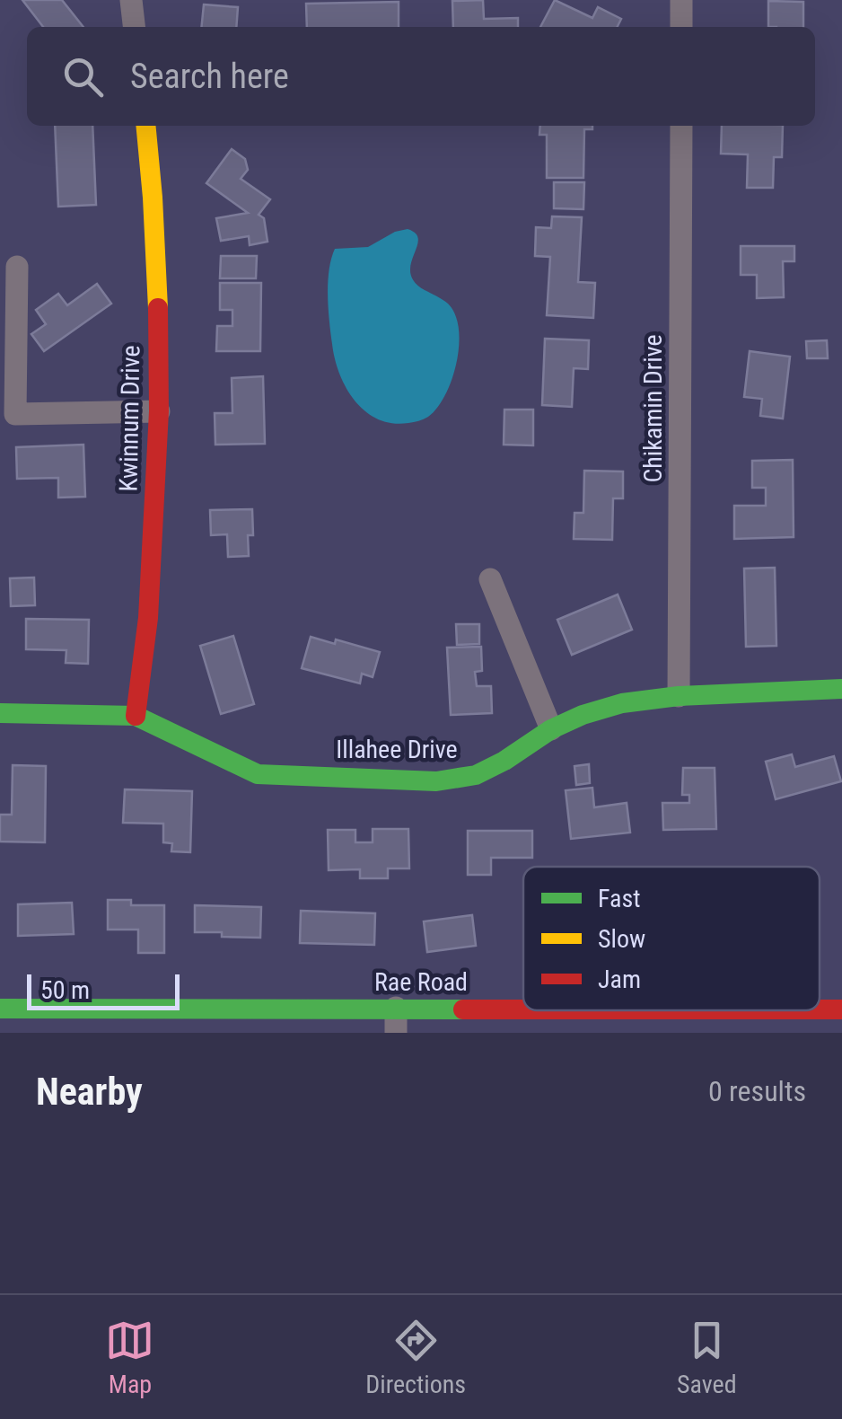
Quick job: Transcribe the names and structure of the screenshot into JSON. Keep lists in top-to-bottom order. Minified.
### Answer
{"streets":{"street":["Chikamin Drive","Kwinnum Drive","Illahee Drive","Rae Road"]},"crossings":[["Chikamin Drive","Illahee Drive"],["Kwinnum Drive","Illahee Drive"]],"legend":["Fast","Slow","Jam"],"scale_bar":"50 m","page":{"search":"Search here","scale":"50 m","heading":["Nearby","0 results"],"nav":["Map","Directions","Saved"]}}
